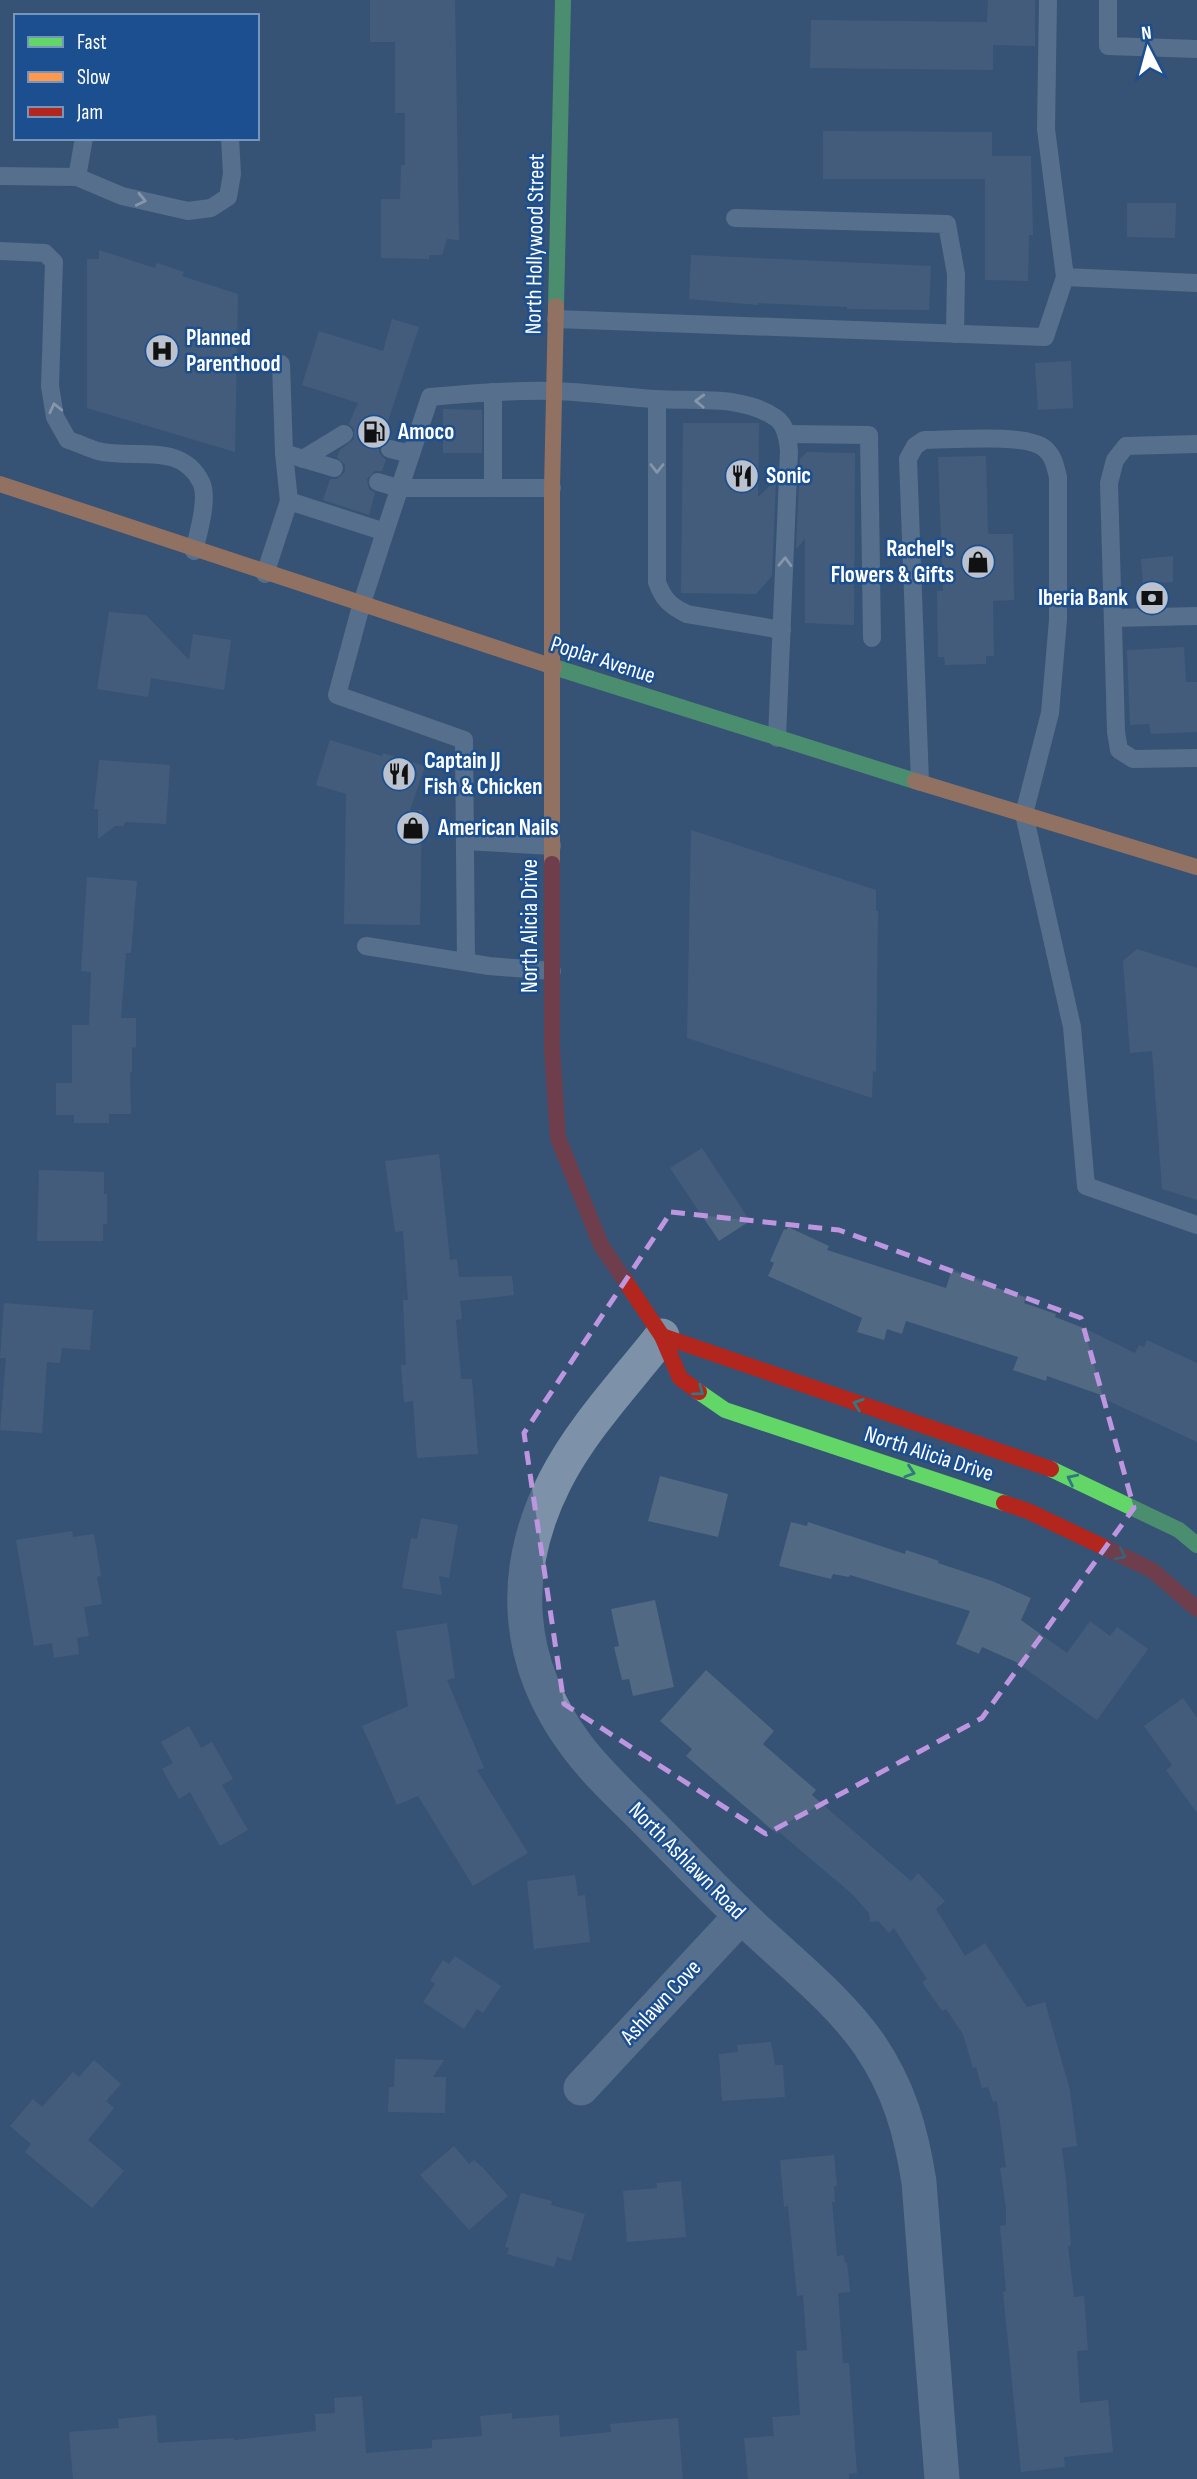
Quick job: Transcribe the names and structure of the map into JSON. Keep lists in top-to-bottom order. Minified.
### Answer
{"streets":{"main road":["North Hollywood Street","Poplar Avenue","North Alicia Drive"],"street":["North Ashlawn Road","Ashlawn Cove"]},"crossings":[["North Hollywood Street","North Alicia Drive"],["Poplar Avenue","North Alicia Drive"],["North Alicia Drive","North Ashlawn Road"],["North Ashlawn Road","Ashlawn Cove"]],"places":{"hospital":["Planned Parenthood"],"fuel station":["Amoco"],"restaurant":["Sonic","Captain JJ Fish & Chicken"],"shop":["Rachel's Flowers & Gifts","American Nails"],"bank":["Iberia Bank"]},"legend":["Fast","Slow","Jam"],"north":"top"}
